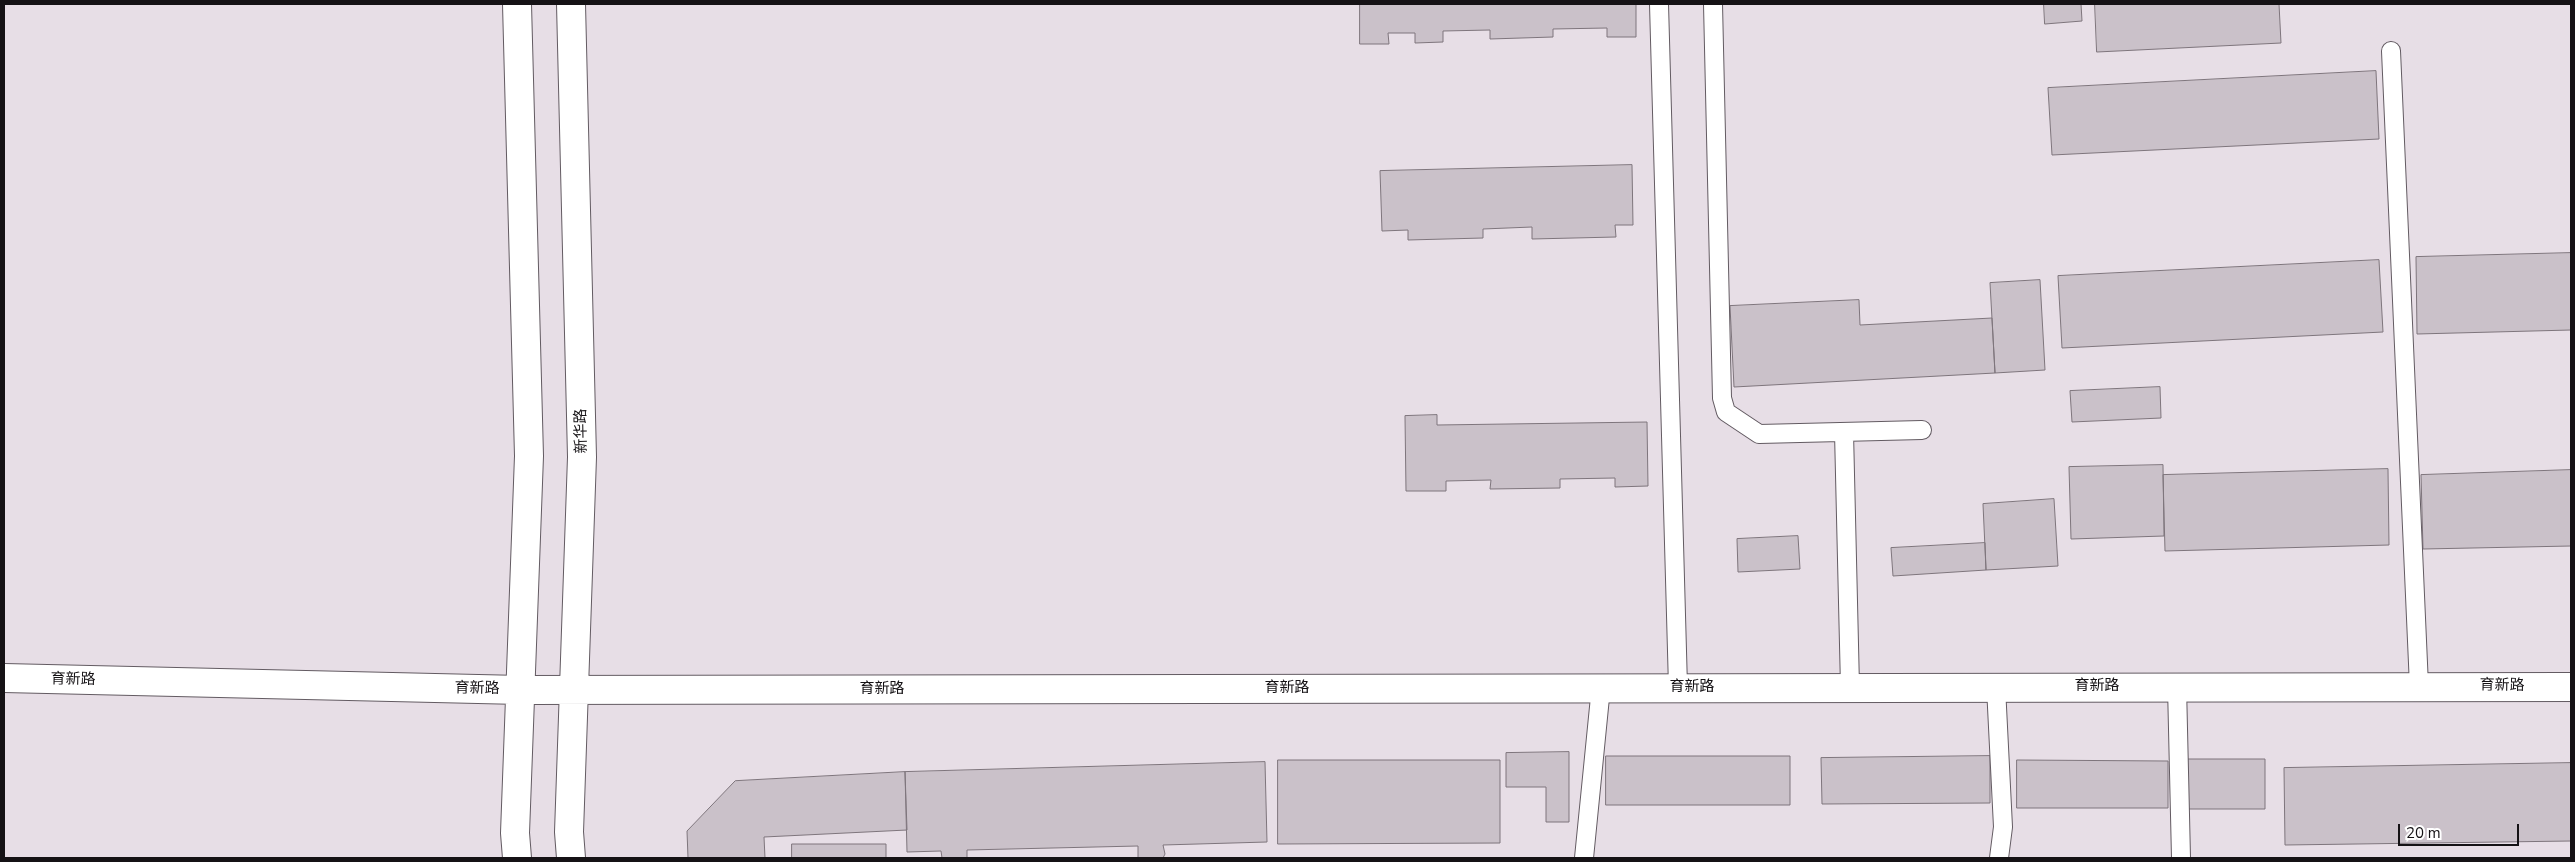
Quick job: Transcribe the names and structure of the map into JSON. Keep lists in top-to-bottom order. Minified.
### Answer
{"streets":{"street":["新华路","育新路"]},"crossings":[["新华路","育新路"]],"scale_bar":"20 m"}
